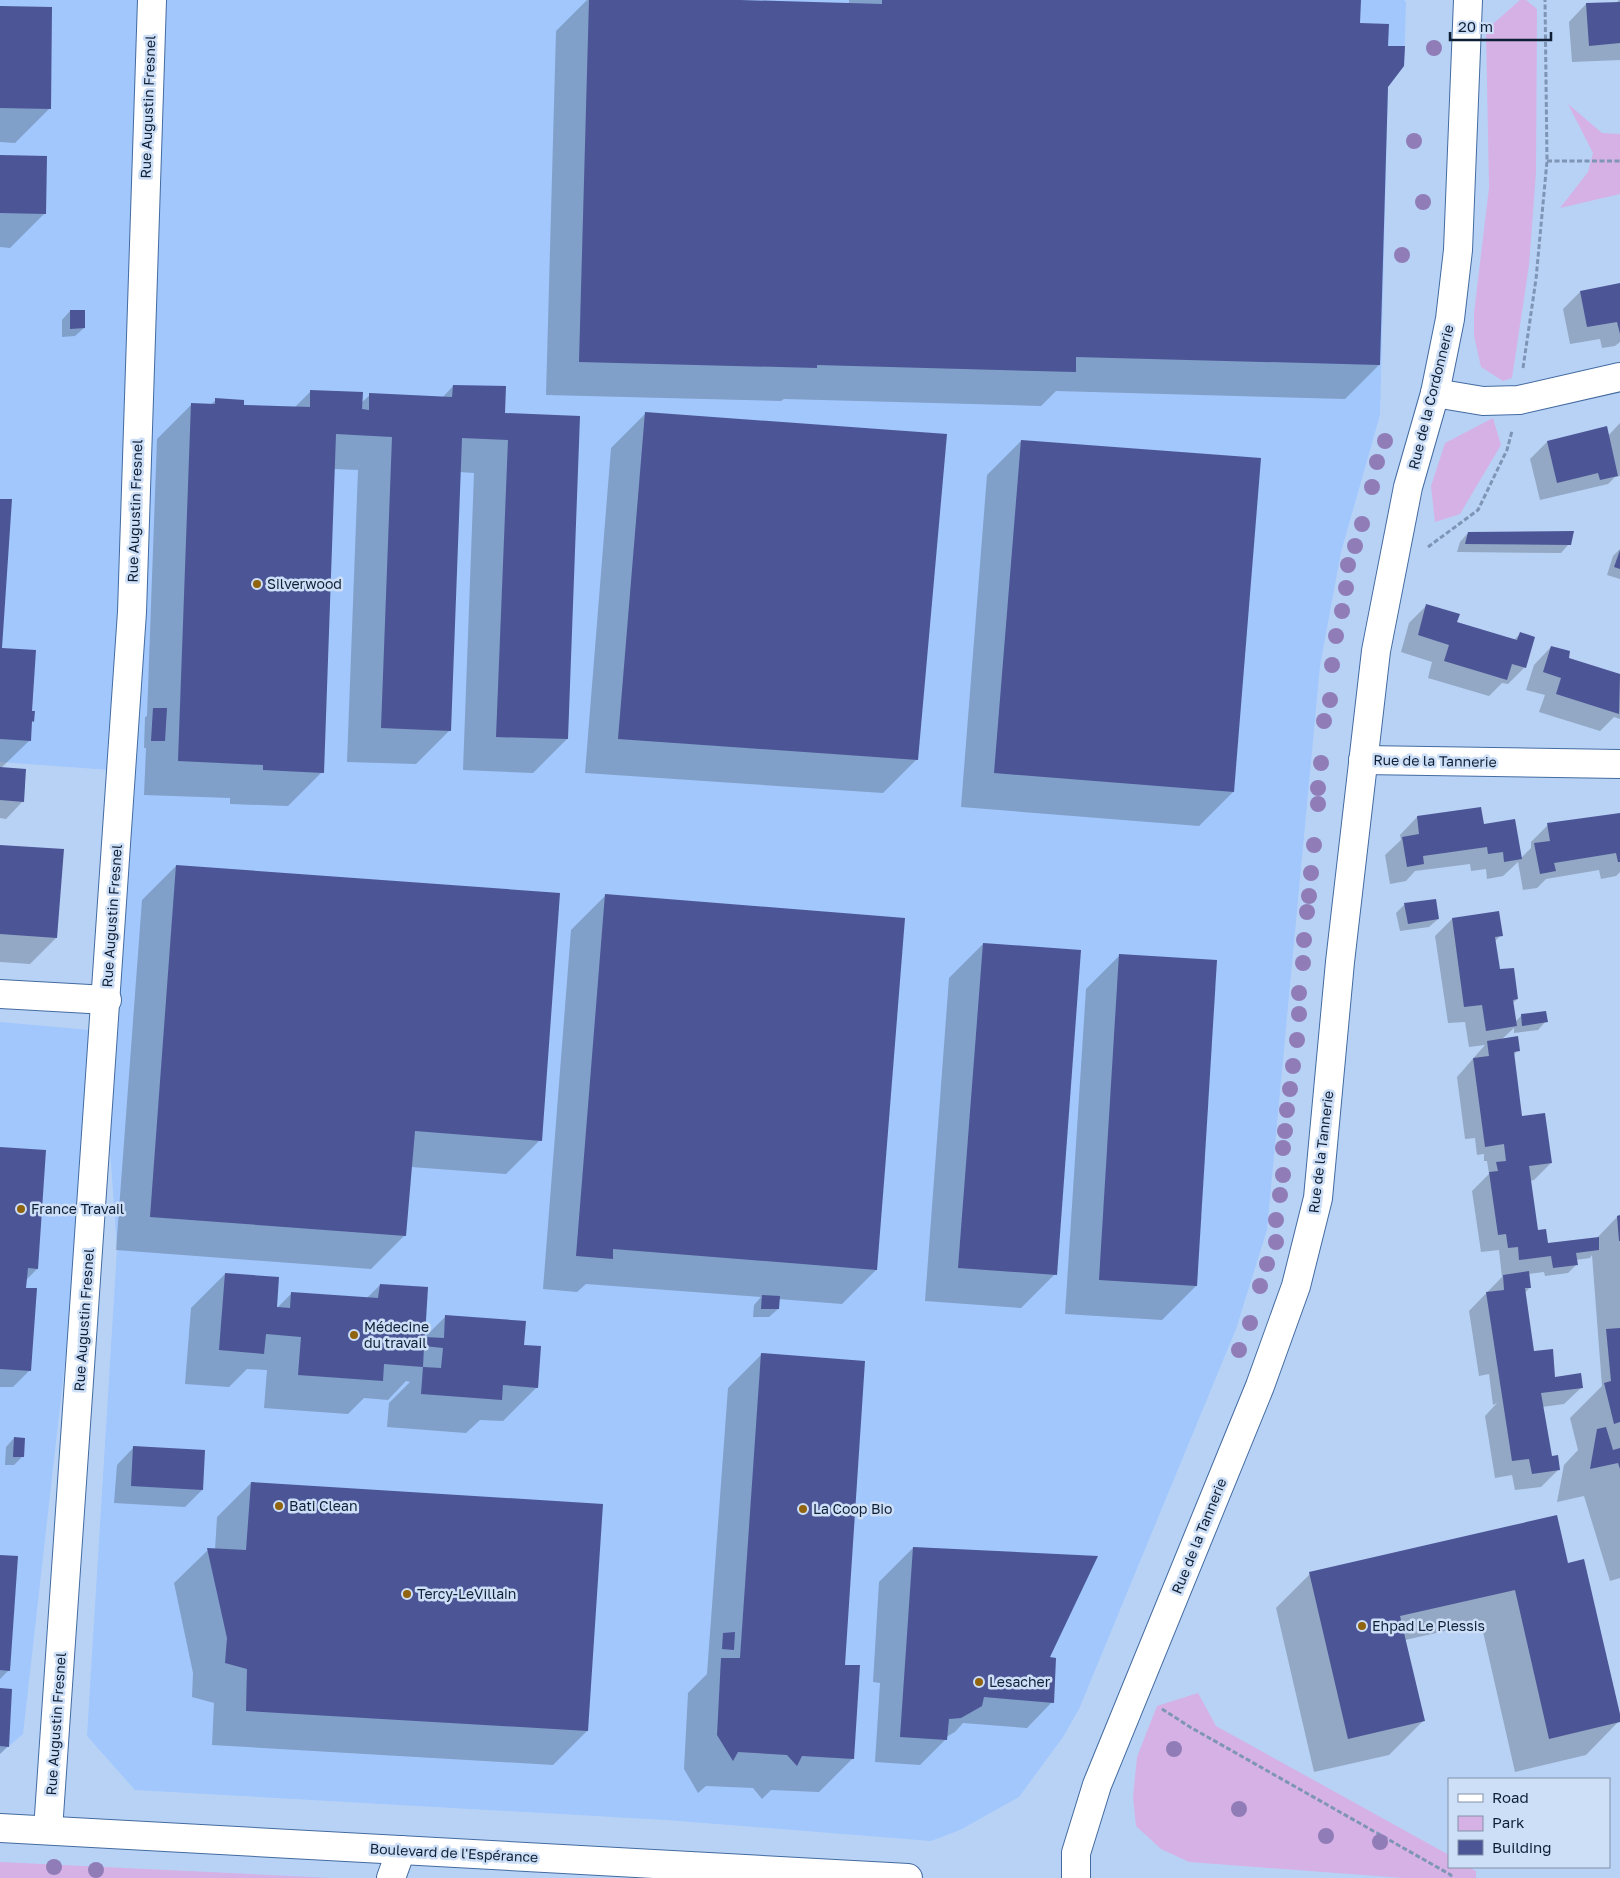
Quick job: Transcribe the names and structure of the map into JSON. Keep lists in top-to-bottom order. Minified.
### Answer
{"streets":{"street":["Rue Augustin Fresnel","Rue de la Cordonnerie","Rue de la Tannerie","Boulevard de l'Espérance"]},"crossings":[["Rue Augustin Fresnel","Boulevard de l'Espérance"],["Rue de la Cordonnerie","Rue de la Tannerie"]],"places":["Silverwood","France Travail","Médecine du travail","Bati Clean","La Coop Bio","Tercy-LeVillain","Ehpad Le Plessis","Lesacher"],"legend":["Road","Park","Building"],"scale_bar":"20 m"}
